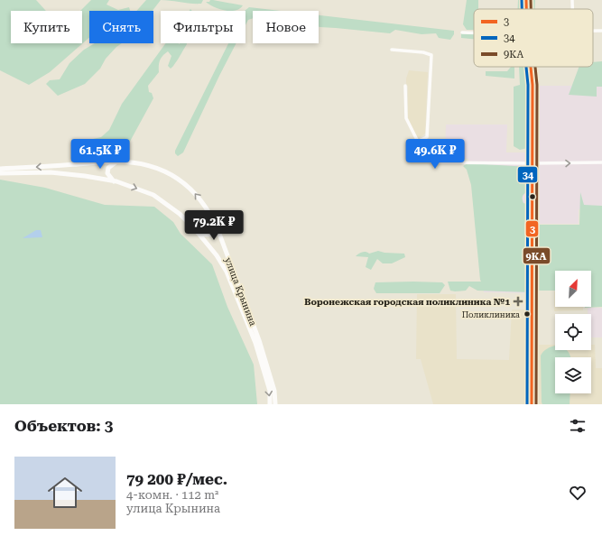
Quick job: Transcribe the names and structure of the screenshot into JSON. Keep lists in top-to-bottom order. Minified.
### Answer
{"streets":{"main road":["улица Крынина"]},"places":{"health":["Воронежская городская поликлиника №1"],"other":["Поликлиника"]},"lines":["transit line 3","transit line 34","transit line 9КА"],"legend":["3","34","9КА"],"north":"top right","page":{"chip":["Купить","Снять","Фильтры","Новое"],"price":["61.5K ₽","49.6K ₽","79.2K ₽"],"heading":"Объектов: 3","list":[{"name":"79 200 ₽/мес.","note":"4-комн. · 112 m² · улица Крынина"}]}}
